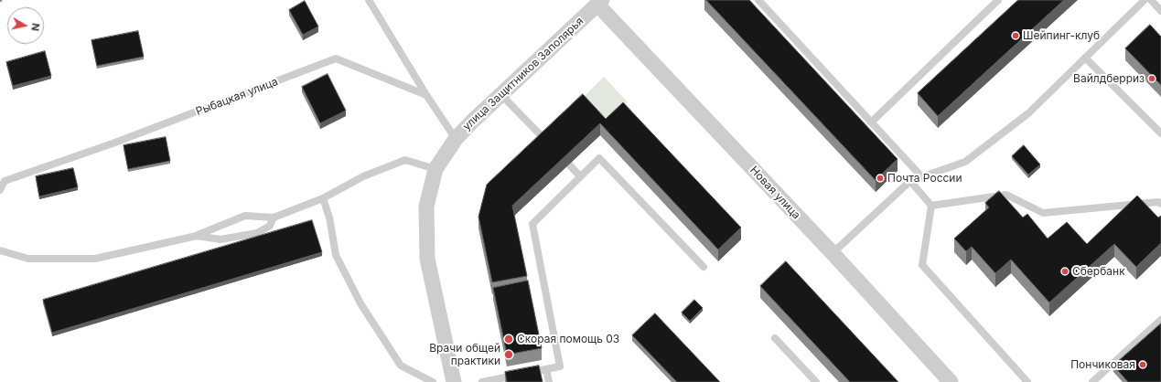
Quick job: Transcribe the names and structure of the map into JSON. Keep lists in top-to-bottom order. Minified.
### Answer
{"streets":{"street":["улица Защитников Заполярья","Новая улица"],"lane":["Рыбацкая улица"]},"crossings":[["улица Защитников Заполярья","Новая улица"]],"places":["Шейпинг-клуб","Вайлдберриз","Почта России","Сбербанк","Скорая помощь 03","Врачи общей практики","Пончиковая"],"north":"right"}
